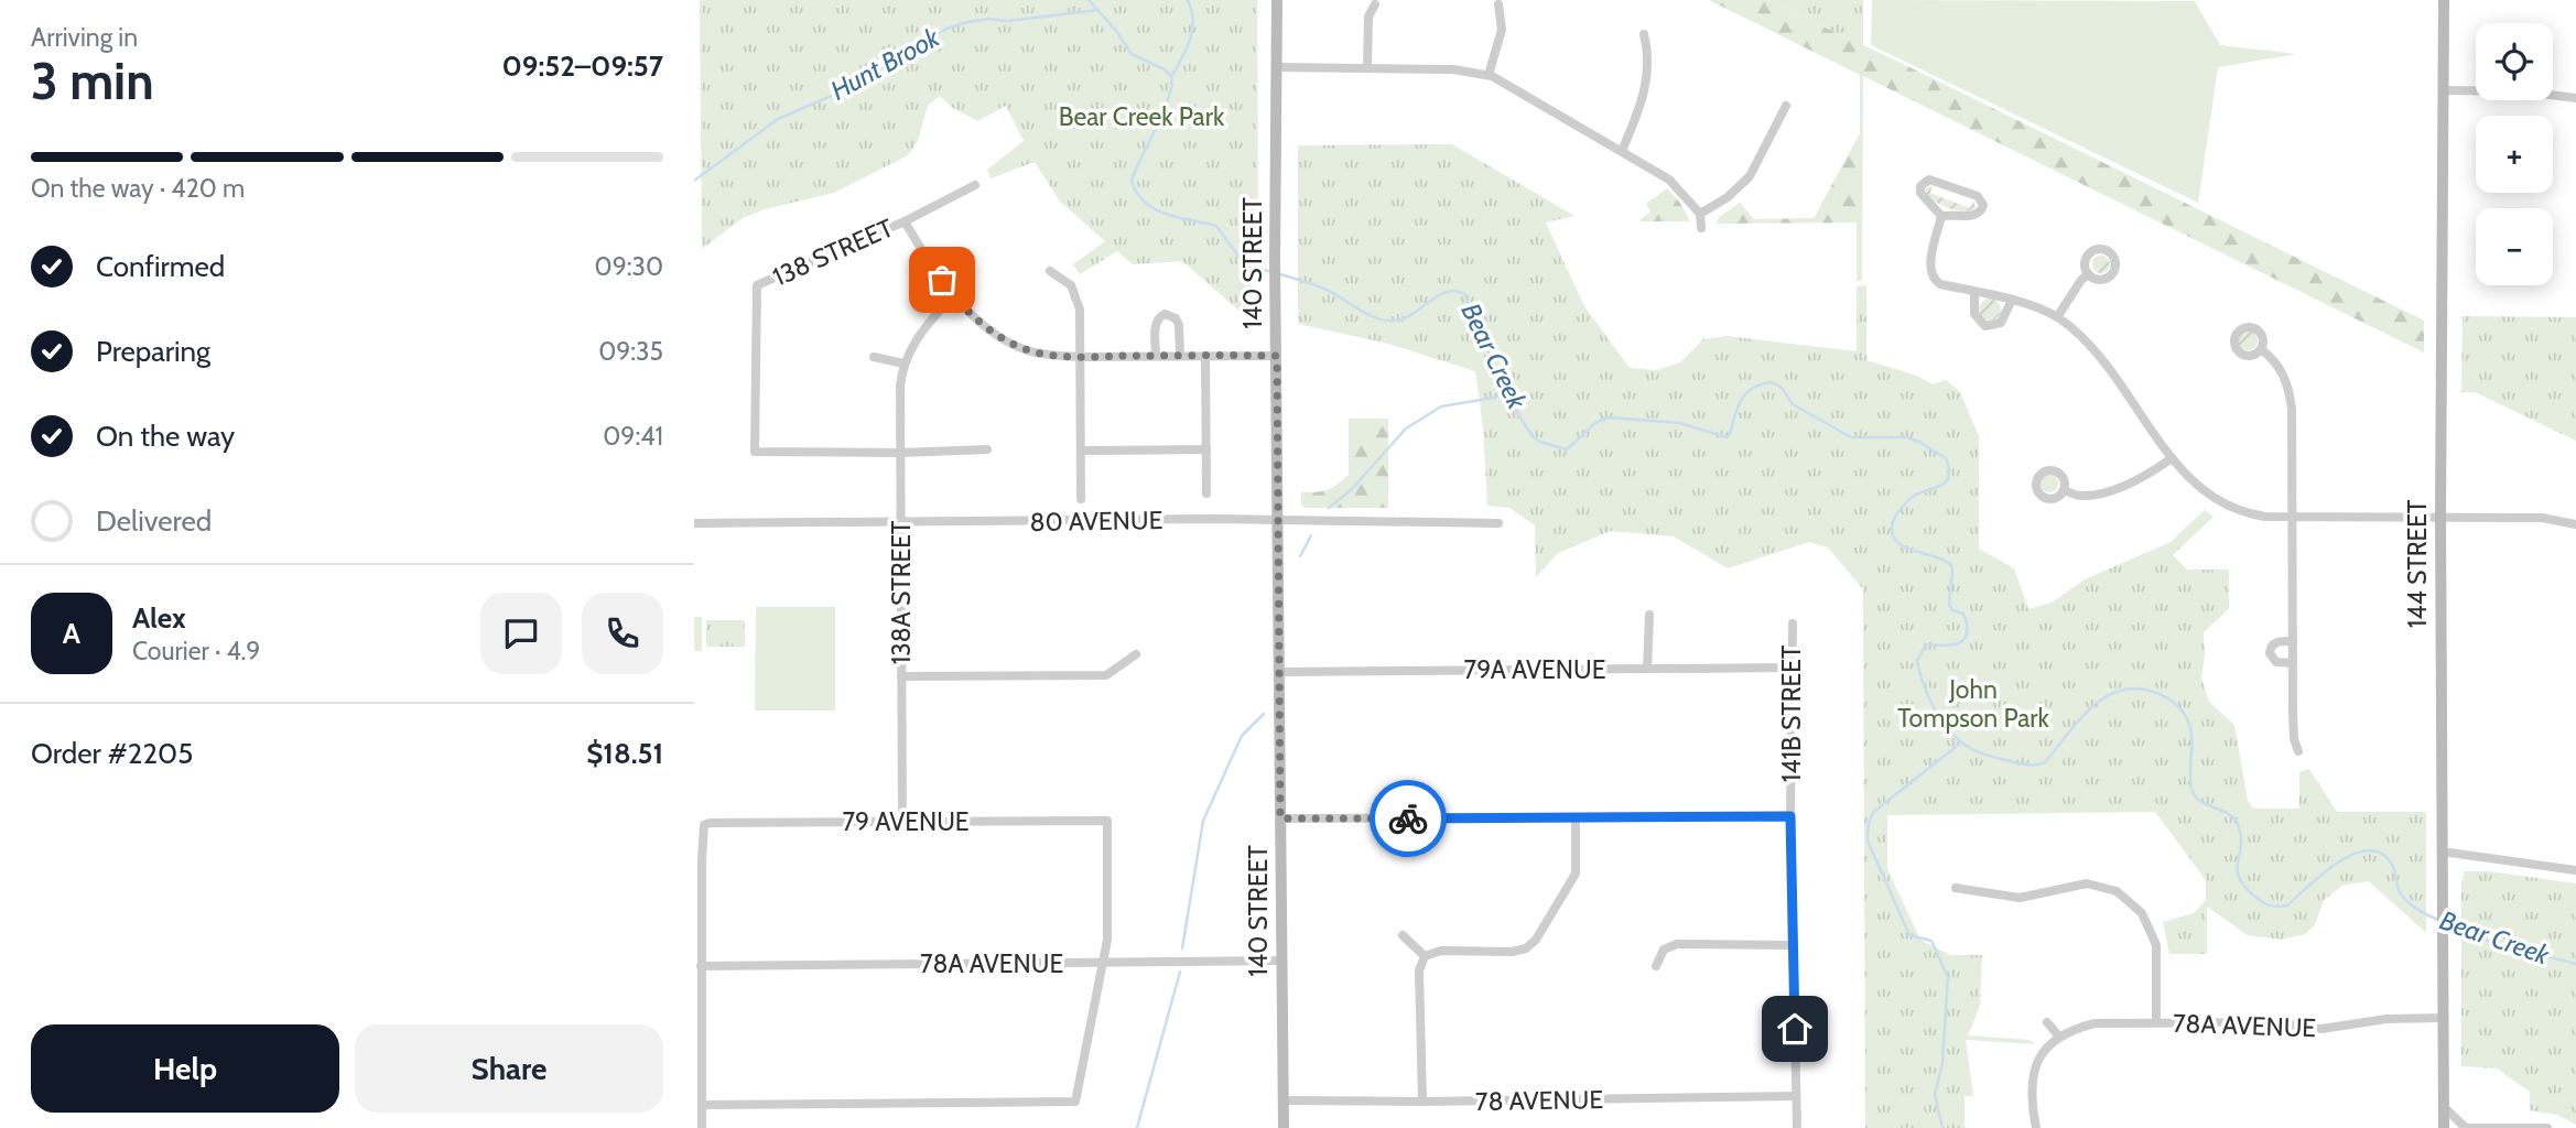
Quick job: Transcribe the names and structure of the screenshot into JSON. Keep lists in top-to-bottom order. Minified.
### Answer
{"streets":{"main road":["140 STREET","144 STREET"],"street":["138 STREET","80 AVENUE","138A STREET","79A AVENUE","141B STREET","79 AVENUE","78A AVENUE","78 AVENUE"]},"crossings":[["138 STREET","138A STREET"],["140 STREET","80 AVENUE"],["140 STREET","79A AVENUE"],["140 STREET","78A AVENUE"],["140 STREET","78 AVENUE"],["80 AVENUE","138A STREET"],["144 STREET","78A AVENUE"],["138A STREET","79 AVENUE"],["79A AVENUE","141B STREET"],["141B STREET","78 AVENUE"],["79 AVENUE","78A AVENUE"]],"water":["Hunt Brook","Bear Creek"],"parks":["Bear Creek Park","John Tompson Park"],"page":{"heading":["3 min","Arriving in","09:52–09:57"],"panel":["Alex","Courier · 4.9","Order #2205","$18.51"],"map_buttons":["+","−"],"bar":"On the way · 420 m","list":[["Confirmed","09:30"],["Preparing","09:35"],["On the way","09:41"],"Delivered"],"round":"A","buttons":["Help","Share"]}}
